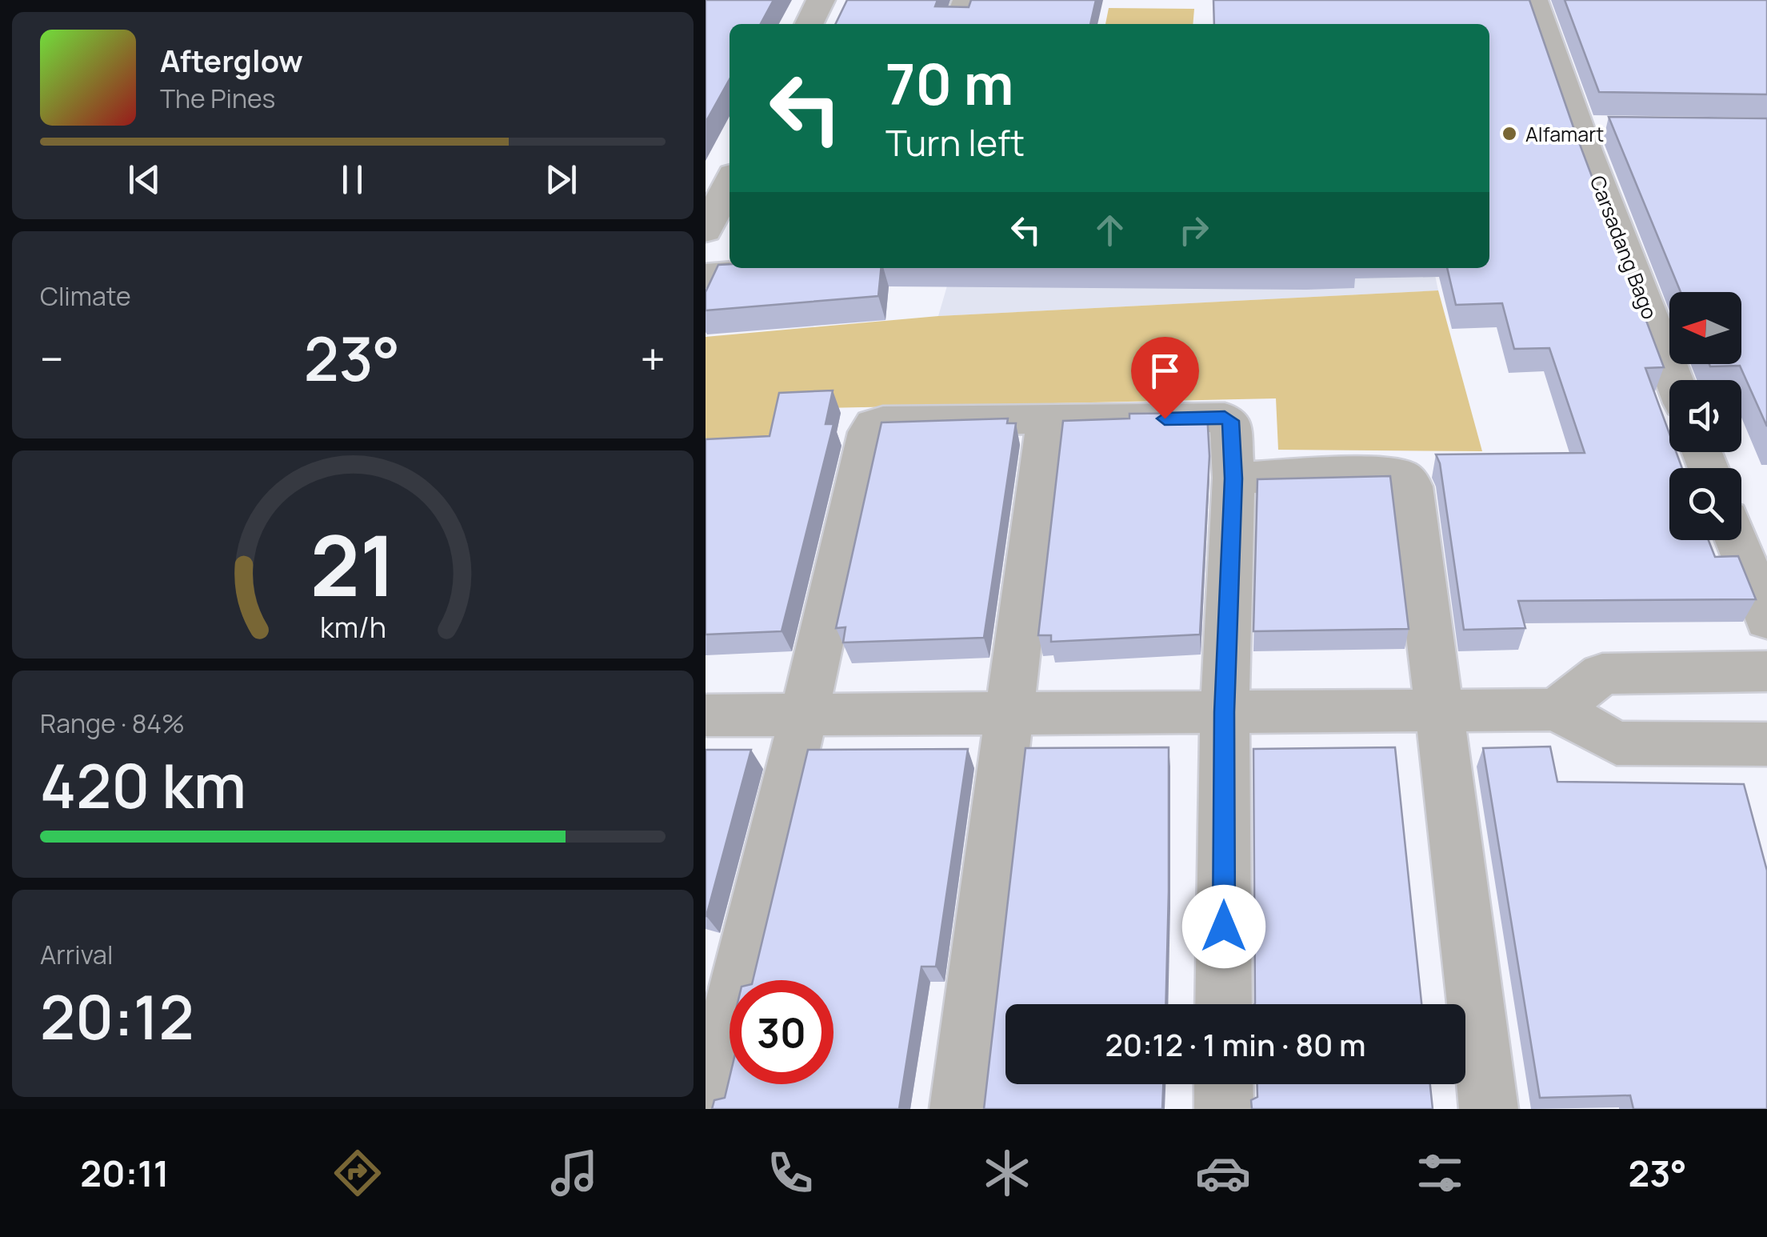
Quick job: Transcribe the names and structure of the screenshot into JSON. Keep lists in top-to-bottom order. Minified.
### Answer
{"streets":{"street":["Carsadang Bago"]},"places":["Alfamart"],"north":"left","page":{"turn":["70 m","Turn left"],"song":["Afterglow","The Pines"],"tile":["Climate",["Range · 84%","420 km"],["Arrival","20:12"]],"heat":["−","23°","+"],"limit":"30","trip":"20:12 · 1 min · 80 m","tabs":["20:11","23°"],"gauge":["21","km/h"]}}
